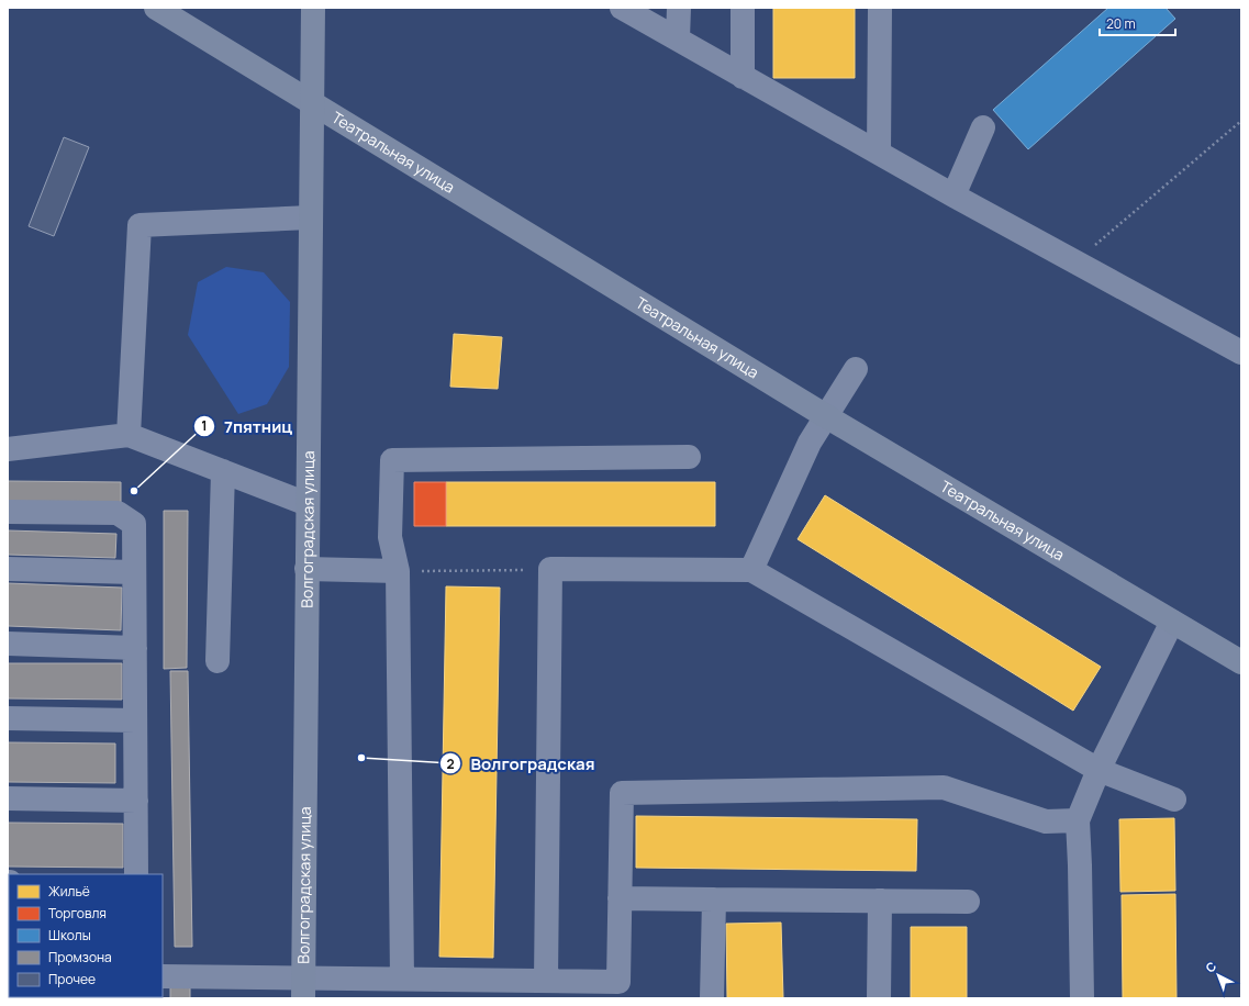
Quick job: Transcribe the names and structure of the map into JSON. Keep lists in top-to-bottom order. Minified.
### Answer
{"streets":{"main road":["Театральная улица","Волгоградская улица"]},"crossings":[["Театральная улица","Волгоградская улица"]],"places":["7пятниц","Волгоградская"],"legend":["Жильё","Торговля","Школы","Промзона","Прочее"],"scale_bar":"20 m","north":"top left"}
